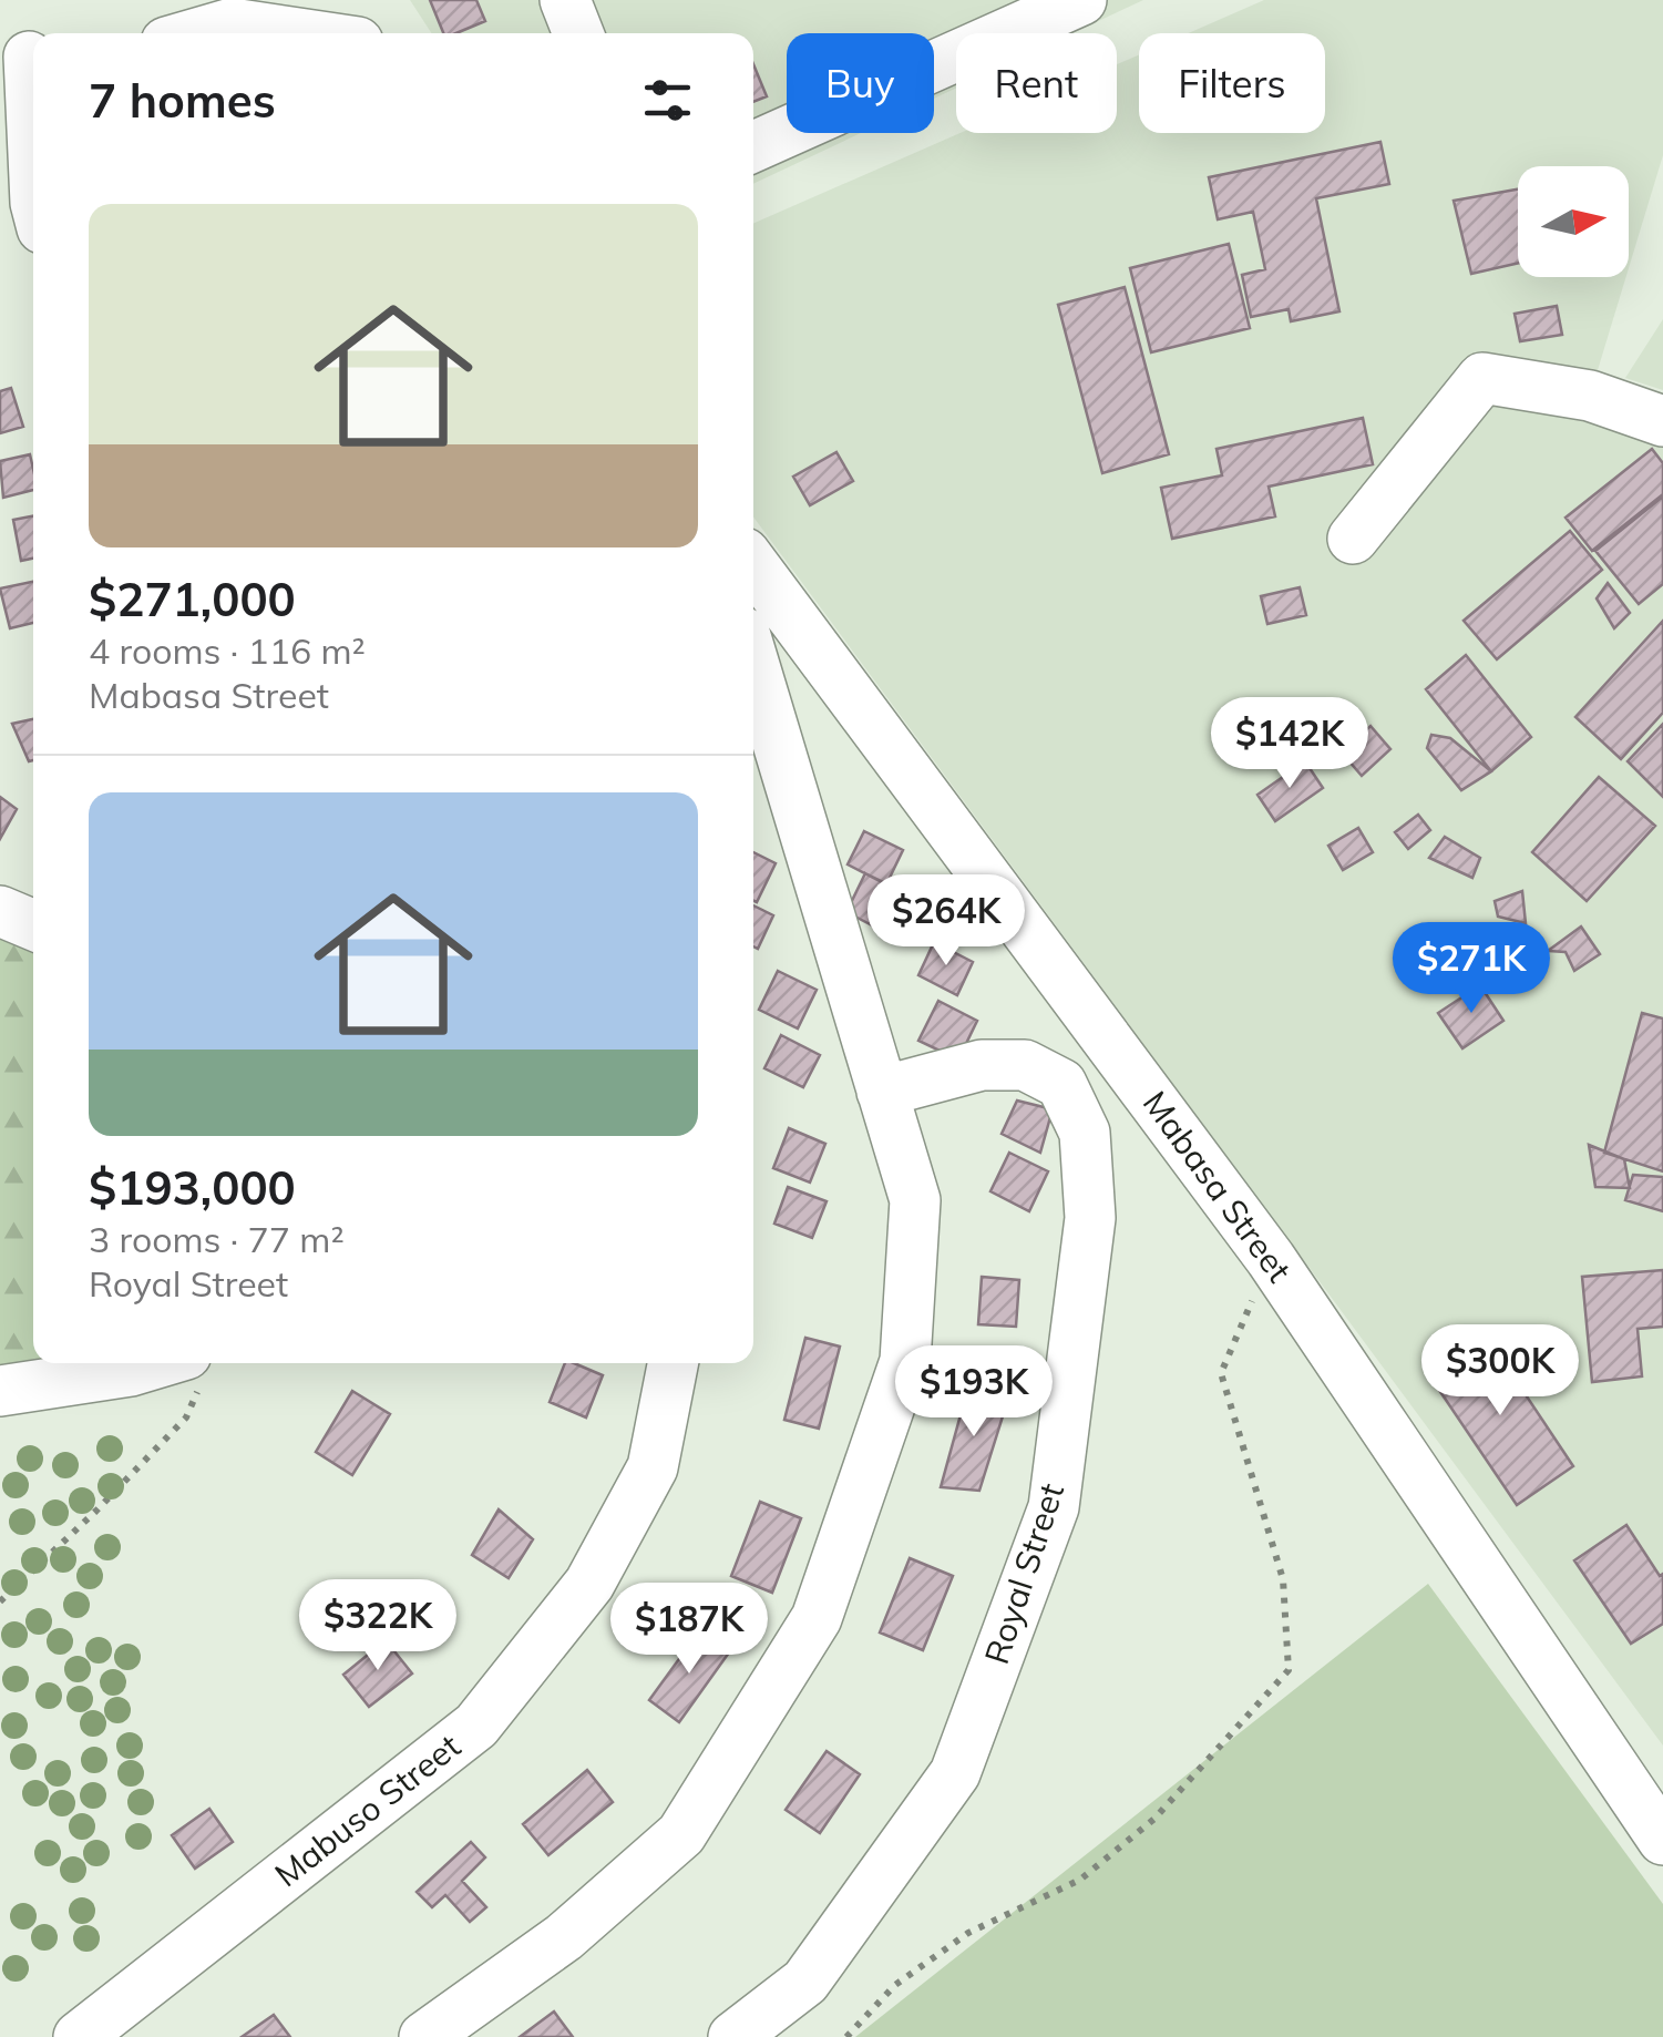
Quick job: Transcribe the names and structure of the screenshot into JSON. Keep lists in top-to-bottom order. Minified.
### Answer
{"streets":{"street":["Mabasa Street","Royal Street","Mabuso Street"]},"north":"right","page":{"chip":["Buy","Rent","Filters"],"heading":"7 homes","list":[{"name":"$271,000","note":"4 rooms · 116 m² · Mabasa Street"},{"name":"$193,000","note":"3 rooms · 77 m² · Royal Street"}],"price":["$142K","$264K","$271K","$300K","$193K","$322K","$187K"]}}
